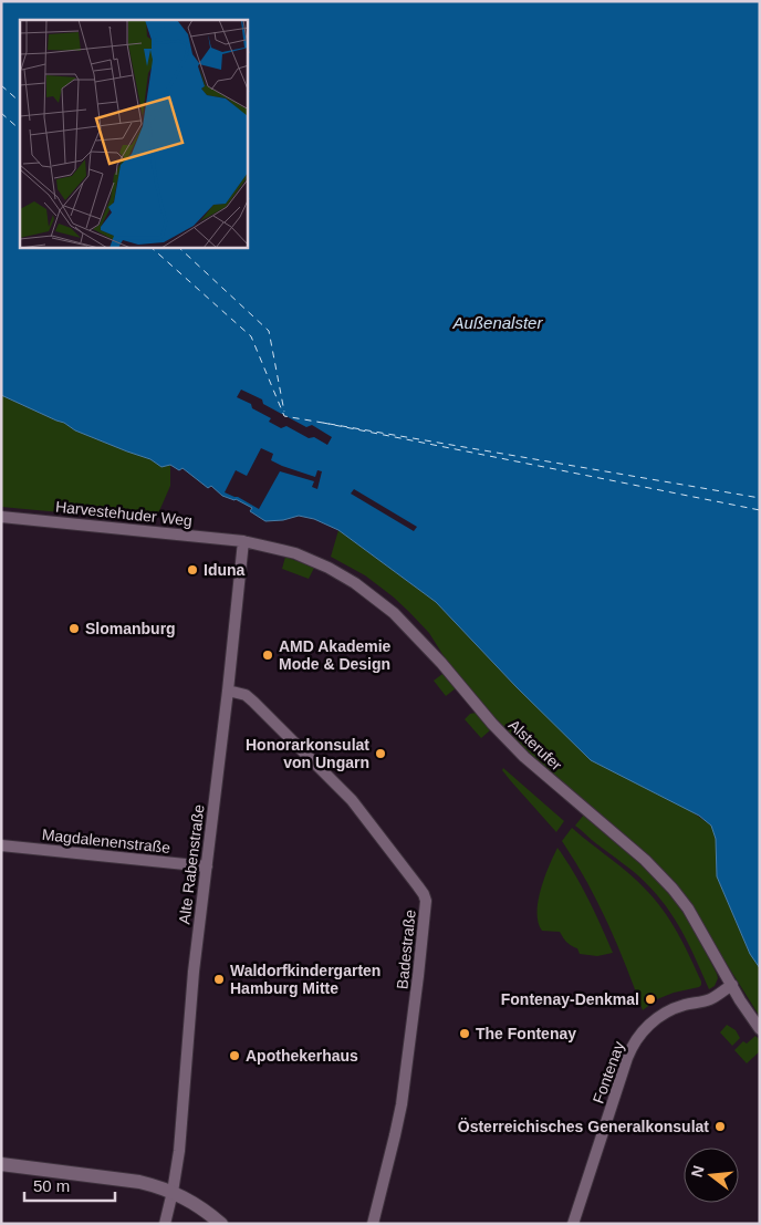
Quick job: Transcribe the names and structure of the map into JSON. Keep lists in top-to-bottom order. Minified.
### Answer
{"streets":{"street":["Harvestehuder Weg","Alsterufer","Magdalenenstraße","Alte Rabenstraße","Badestraße","Fontenay"]},"crossings":[["Harvestehuder Weg","Alsterufer"],["Harvestehuder Weg","Alte Rabenstraße"],["Alsterufer","Alte Rabenstraße"],["Alsterufer","Fontenay"],["Magdalenenstraße","Alte Rabenstraße"],["Alte Rabenstraße","Badestraße"]],"water":["Außenalster"],"places":["Iduna","Slomanburg","AMD Akademie Mode & Design","Honorarkonsulat von Ungarn","Waldorfkindergarten Hamburg Mitte","Fontenay-Denkmal","The Fontenay","Apothekerhaus","Österreichisches Generalkonsulat"],"scale_bar":"50 m","north":"left"}
